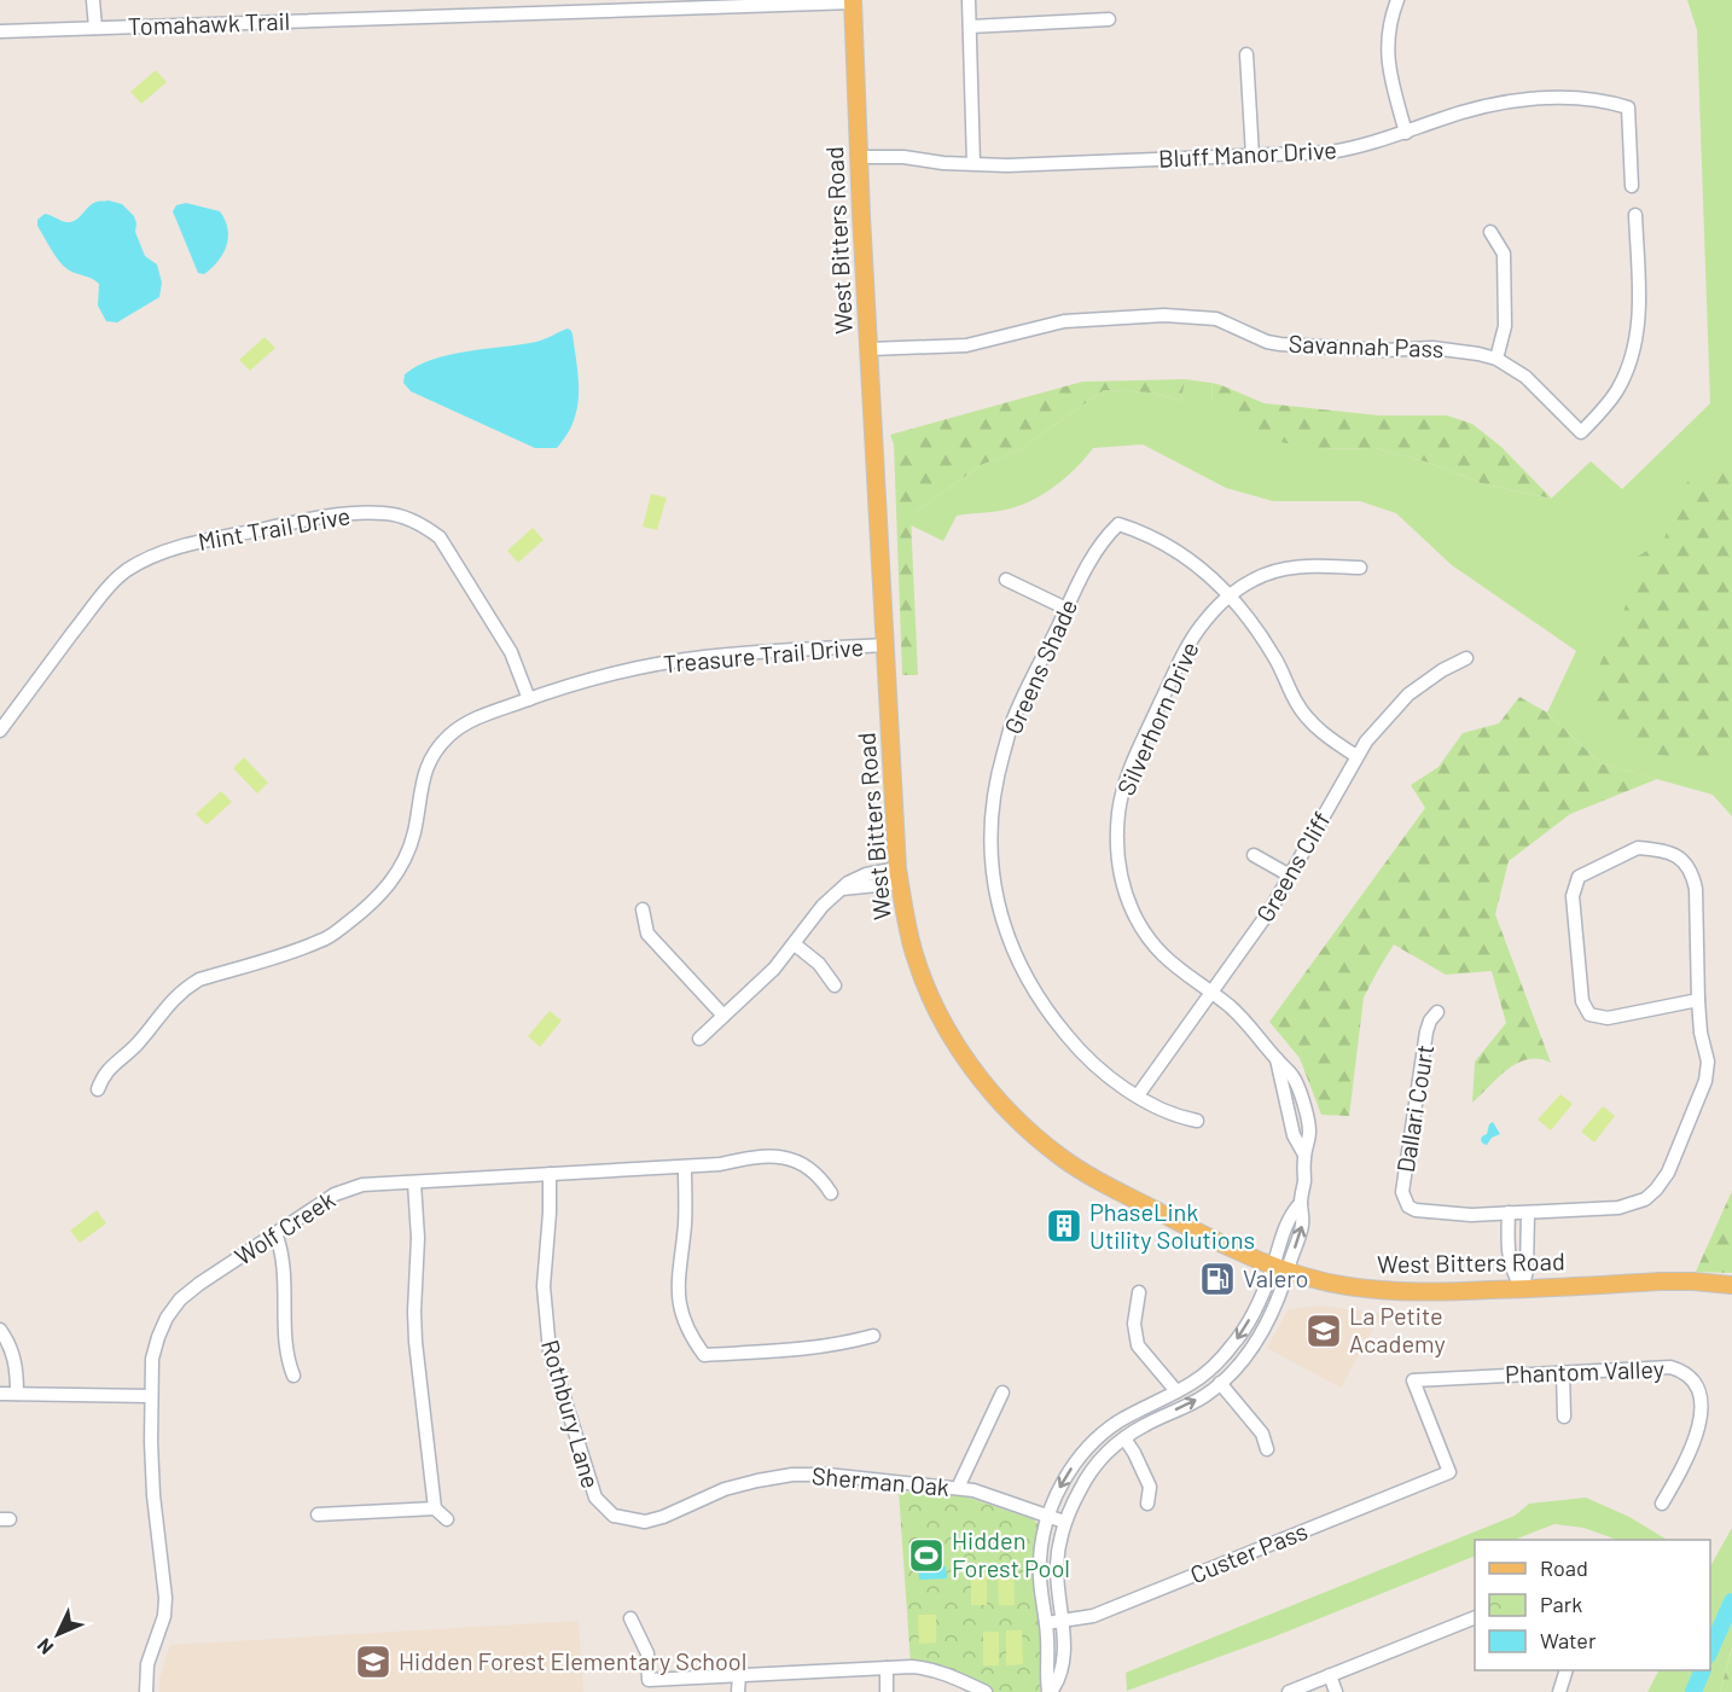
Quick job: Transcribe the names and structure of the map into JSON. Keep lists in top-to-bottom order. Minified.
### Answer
{"streets":{"main road":["West Bitters Road"],"street":["Tomahawk Trail","Bluff Manor Drive","Savannah Pass","Mint Trail Drive","Treasure Trail Drive","Greens Shade","Silverhorn Drive","Greens Cliff","Dallari Court","Wolf Creek","Phantom Valley","Rothbury Lane","Sherman Oak","Custer Pass"]},"crossings":[["Tomahawk Trail","West Bitters Road"],["Bluff Manor Drive","West Bitters Road"],["West Bitters Road","Savannah Pass"],["West Bitters Road","Treasure Trail Drive"],["West Bitters Road","Silverhorn Drive"],["Mint Trail Drive","Treasure Trail Drive"],["Greens Shade","Silverhorn Drive"],["Greens Shade","Greens Cliff"],["Silverhorn Drive","Greens Cliff"],["Wolf Creek","Rothbury Lane"],["Phantom Valley","Custer Pass"],["Rothbury Lane","Sherman Oak"]],"places":{"building":["PhaseLink Utility Solutions"],"fuel station":["Valero"],"school or university":["La Petite Academy","Hidden Forest Elementary School"],"sports":["Hidden Forest Pool"]},"legend":["Road","Park","Water"],"north":"bottom left"}
